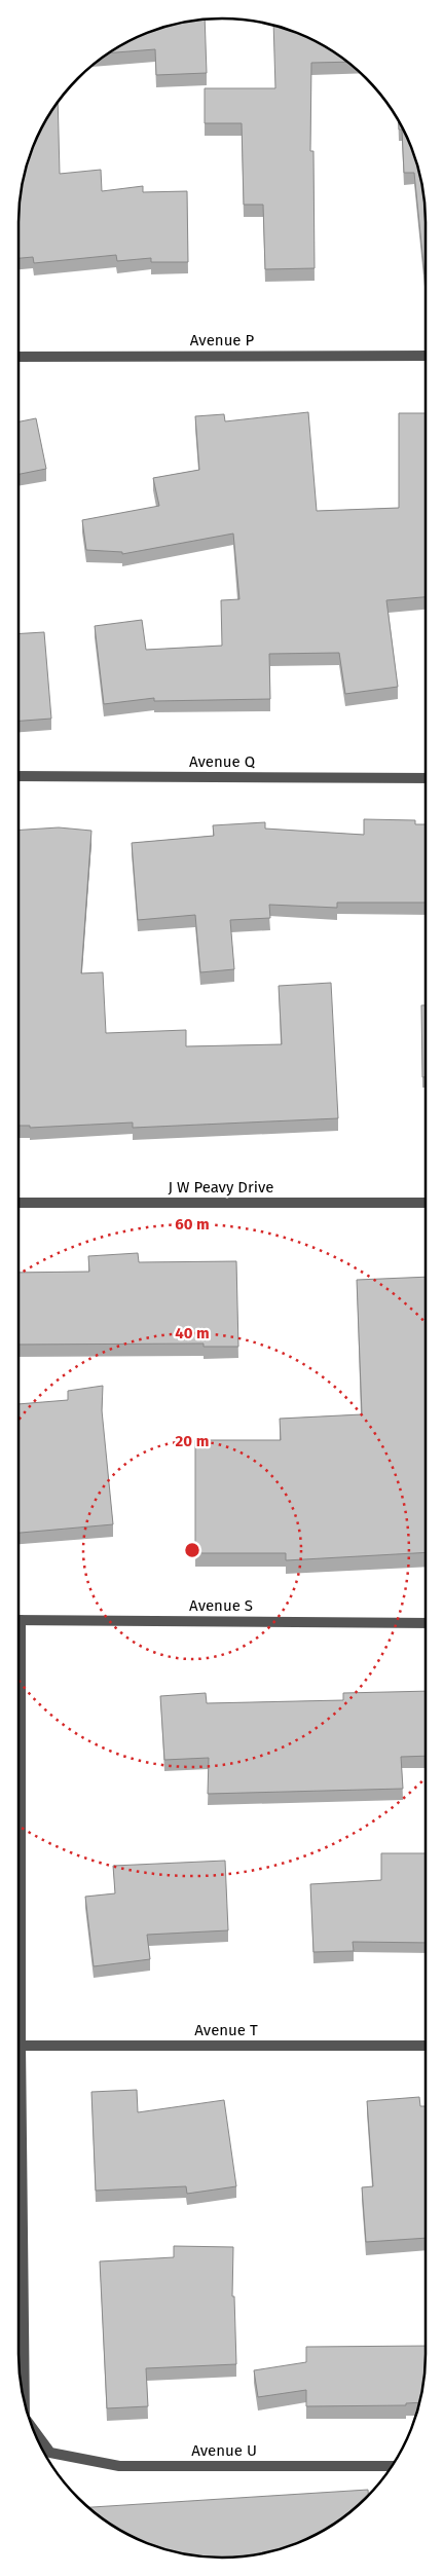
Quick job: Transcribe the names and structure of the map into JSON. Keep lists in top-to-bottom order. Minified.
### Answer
{"streets":{"street":["Avenue P","Avenue Q","J W Peavy Drive","Avenue S","Avenue T","Avenue U"]},"crossings":[["Avenue T","Avenue U"]],"rings":["60 m","40 m","20 m"]}
